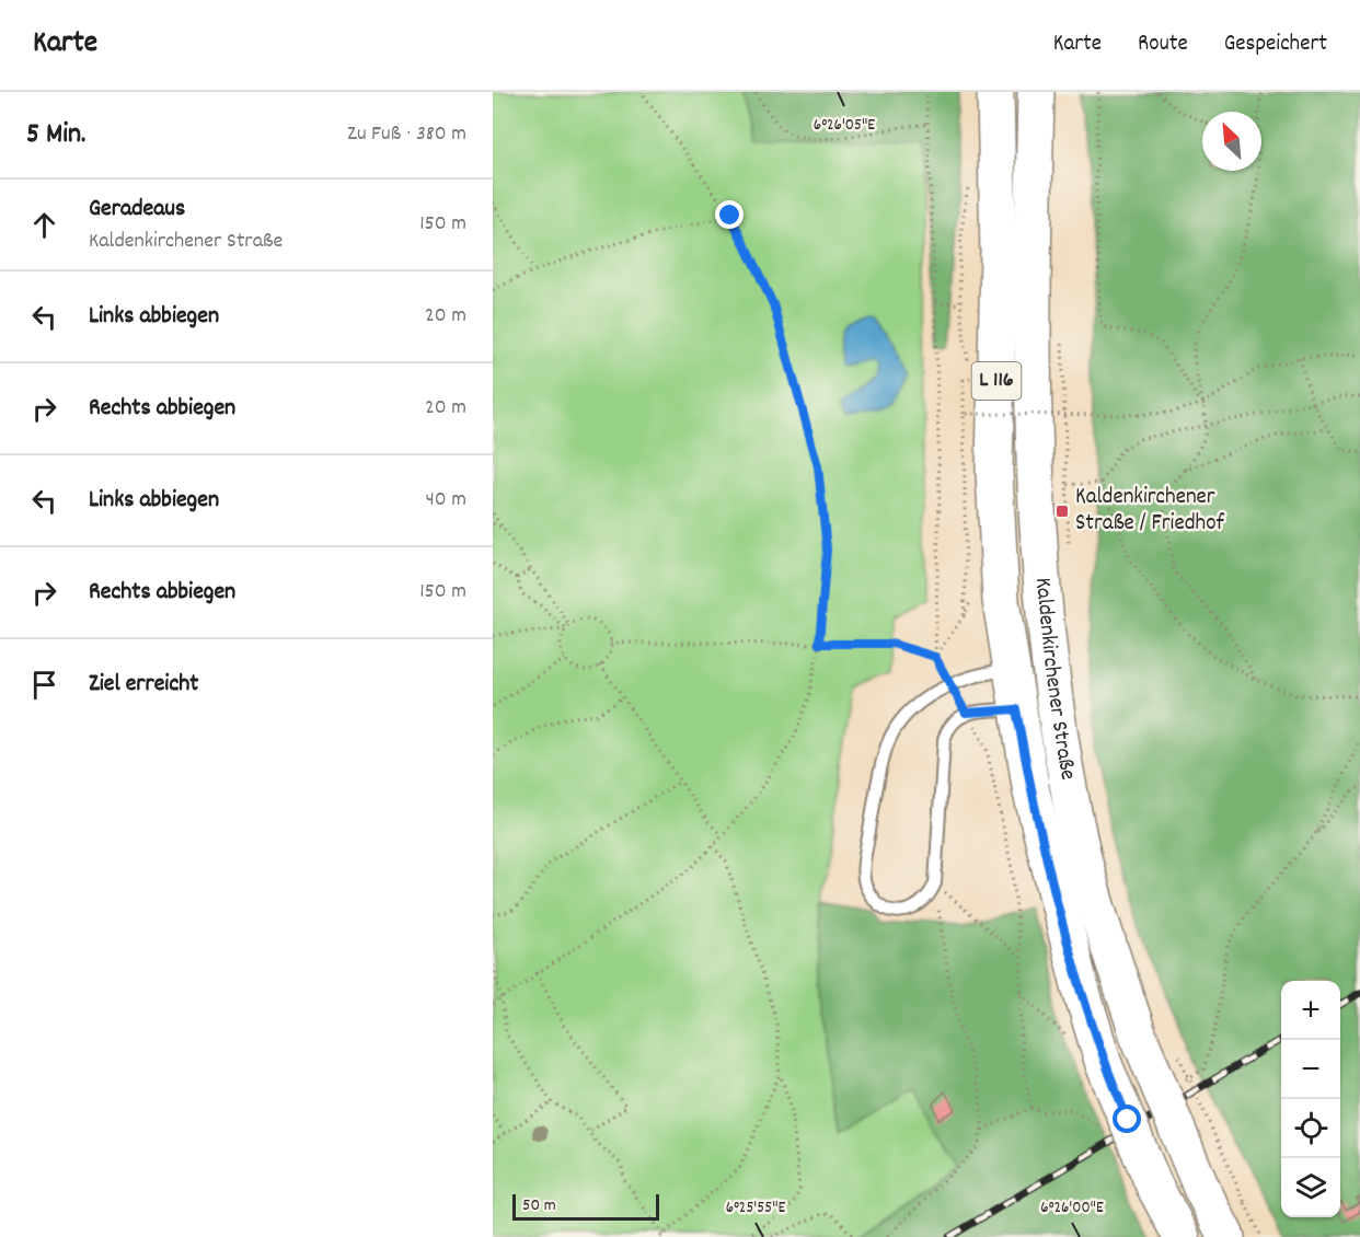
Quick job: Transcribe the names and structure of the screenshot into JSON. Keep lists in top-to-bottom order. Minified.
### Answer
{"streets":{"main road":["L 116","Kaldenkirchener Straße"]},"places":{"transit":["Kaldenkirchener Straße / Friedhof"]},"scale_bar":"50 m","north":"top left","page":{"header":"Karte","nav":["Karte","Route","Gespeichert"],"heading":["5 Min.","Zu Fuß · 380 m"],"list":[["Geradeaus","Kaldenkirchener Straße","150 m"],["Links abbiegen","20 m"],["Rechts abbiegen","20 m"],["Links abbiegen","40 m"],["Rechts abbiegen","150 m"],"Ziel erreicht"],"map_buttons":["+","−"],"scale":"50 m"},"coordinates":["6°26'05\"E","6°25'55\"E","6°26'00\"E"]}
